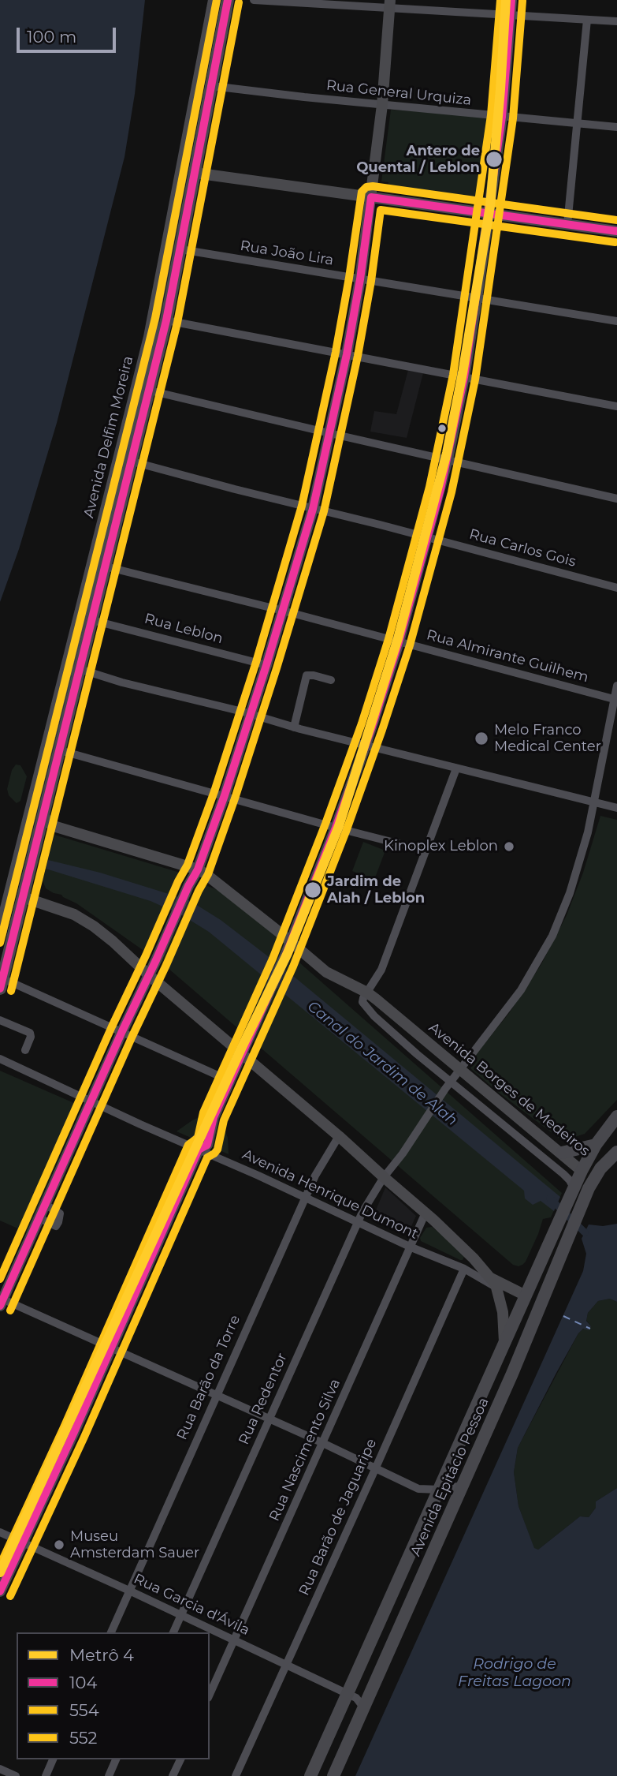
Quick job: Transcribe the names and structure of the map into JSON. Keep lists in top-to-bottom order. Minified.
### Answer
{"streets":{"highway":["Avenida Delfim Moreira","Avenida Borges de Medeiros","Avenida Epitácio Pessoa"],"street":["Rua General Urquiza","Rua João Lira","Rua Carlos Gois","Rua Leblon","Rua Almirante Guilhem","Avenida Henrique Dumont","Rua Barão da Torre","Rua Redentor","Rua Nascimento Silva","Rua Barão de Jaguaripe","Rua Garcia d'Ávila"]},"crossings":[["Rua General Urquiza","Avenida Delfim Moreira"],["Rua João Lira","Avenida Delfim Moreira"],["Avenida Delfim Moreira","Rua Carlos Gois"],["Avenida Delfim Moreira","Rua Leblon"],["Avenida Delfim Moreira","Rua Almirante Guilhem"],["Avenida Delfim Moreira","Avenida Borges de Medeiros"],["Avenida Delfim Moreira","Avenida Epitácio Pessoa"],["Rua Almirante Guilhem","Rua Redentor"],["Avenida Borges de Medeiros","Rua Redentor"],["Avenida Borges de Medeiros","Avenida Epitácio Pessoa"],["Avenida Henrique Dumont","Rua Barão da Torre"],["Avenida Henrique Dumont","Rua Redentor"],["Avenida Henrique Dumont","Rua Nascimento Silva"],["Avenida Henrique Dumont","Avenida Epitácio Pessoa"],["Avenida Henrique Dumont","Rua Barão de Jaguaripe"],["Rua Barão da Torre","Avenida Epitácio Pessoa"],["Rua Barão da Torre","Rua Garcia d'Ávila"],["Rua Redentor","Avenida Epitácio Pessoa"],["Rua Redentor","Rua Garcia d'Ávila"],["Rua Nascimento Silva","Avenida Epitácio Pessoa"],["Rua Nascimento Silva","Rua Garcia d'Ávila"],["Avenida Epitácio Pessoa","Rua Barão de Jaguaripe"],["Avenida Epitácio Pessoa","Rua Garcia d'Ávila"],["Rua Barão de Jaguaripe","Rua Garcia d'Ávila"]],"water":["Canal do Jardim de Alah","Rodrigo de Freitas Lagoon"],"places":["Antero de Quental / Leblon","Melo Franco Medical Center","Kinoplex Leblon","Jardim de Alah / Leblon","Museu Amsterdam Sauer"],"lines":["metro line 4","transit line 104","transit line 552","transit line 554"],"legend":["Metrô 4","104","554","552"],"scale_bar":"100 m"}
